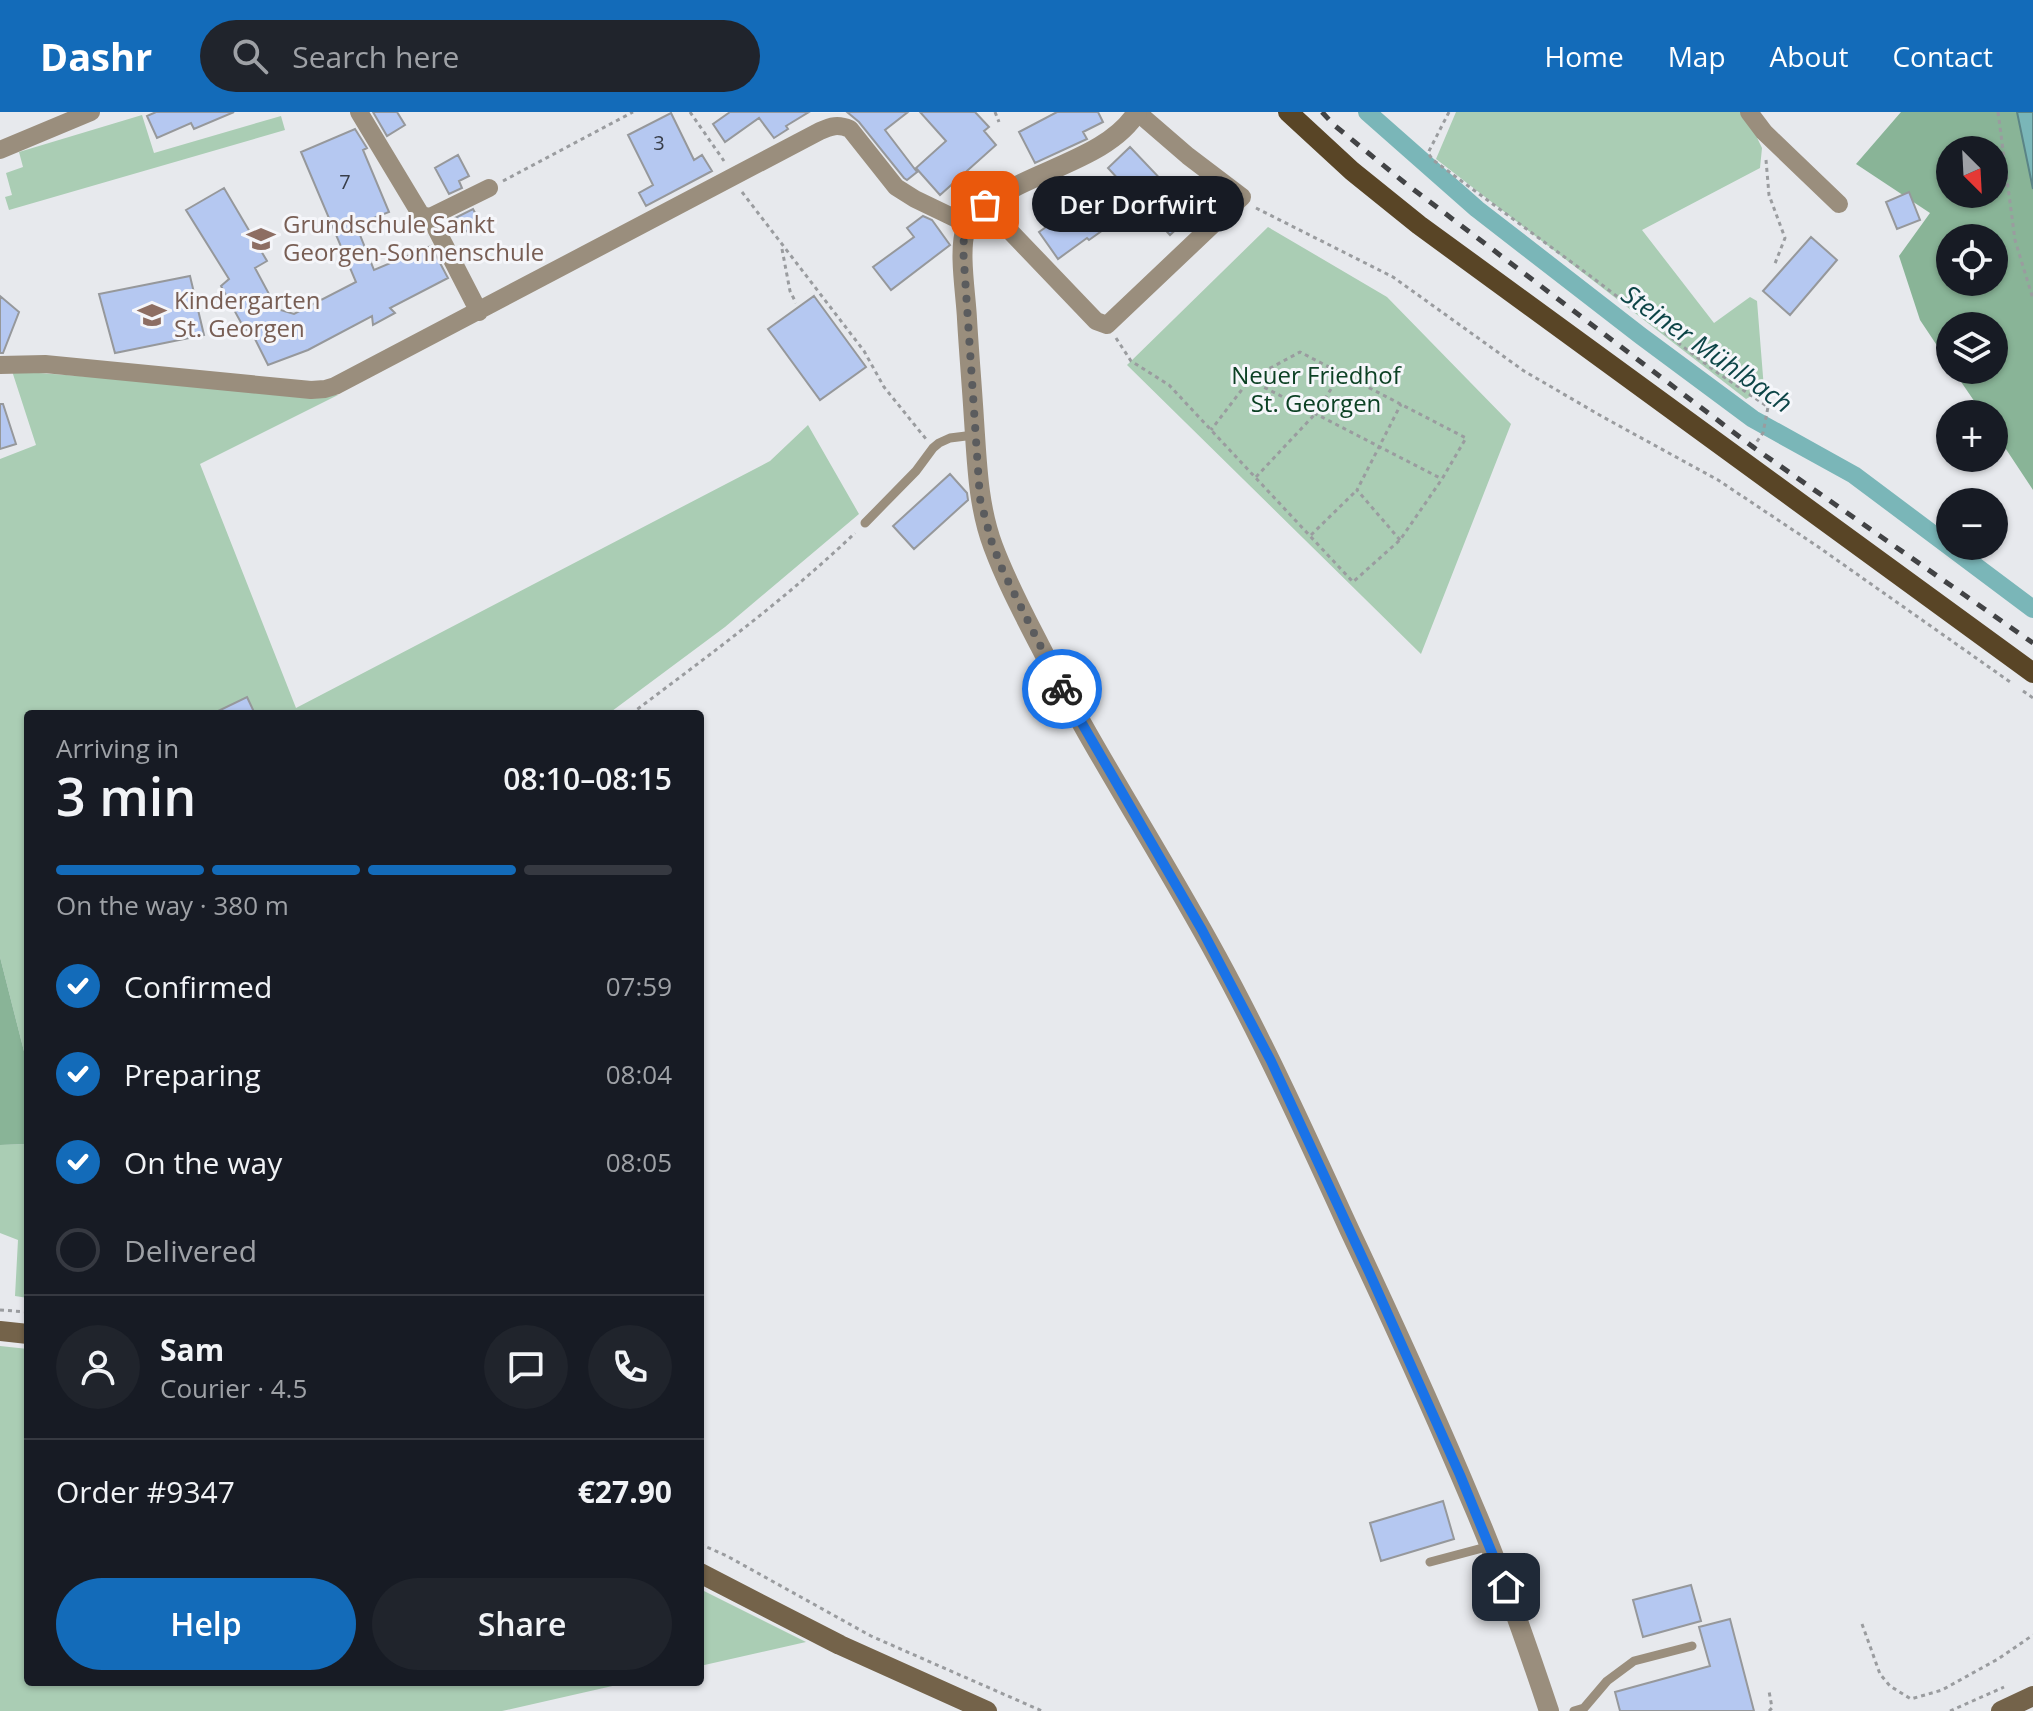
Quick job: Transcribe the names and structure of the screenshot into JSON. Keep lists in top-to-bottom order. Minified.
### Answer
{"water":["Steiner Mühlbach"],"parks":["Neuer Friedhof St. Georgen"],"places":{"other":["Der Dorfwirt"],"school or university":["Grundschule Sankt Georgen-Sonnenschule","Kindergarten St. Georgen"]},"house_numbers":["3","7"],"north":"bottom right","page":{"header":"Dashr","search":"Search here","nav":["Home","Map","About","Contact"],"map_buttons":["+","−"],"bubble":"Der Dorfwirt","heading":["3 min","Arriving in","08:10–08:15"],"panel":["Sam","Courier · 4.5","Order #9347","€27.90"],"bar":"On the way · 380 m","list":[["Confirmed","07:59"],["Preparing","08:04"],["On the way","08:05"],"Delivered"],"buttons":["Help","Share"]}}
